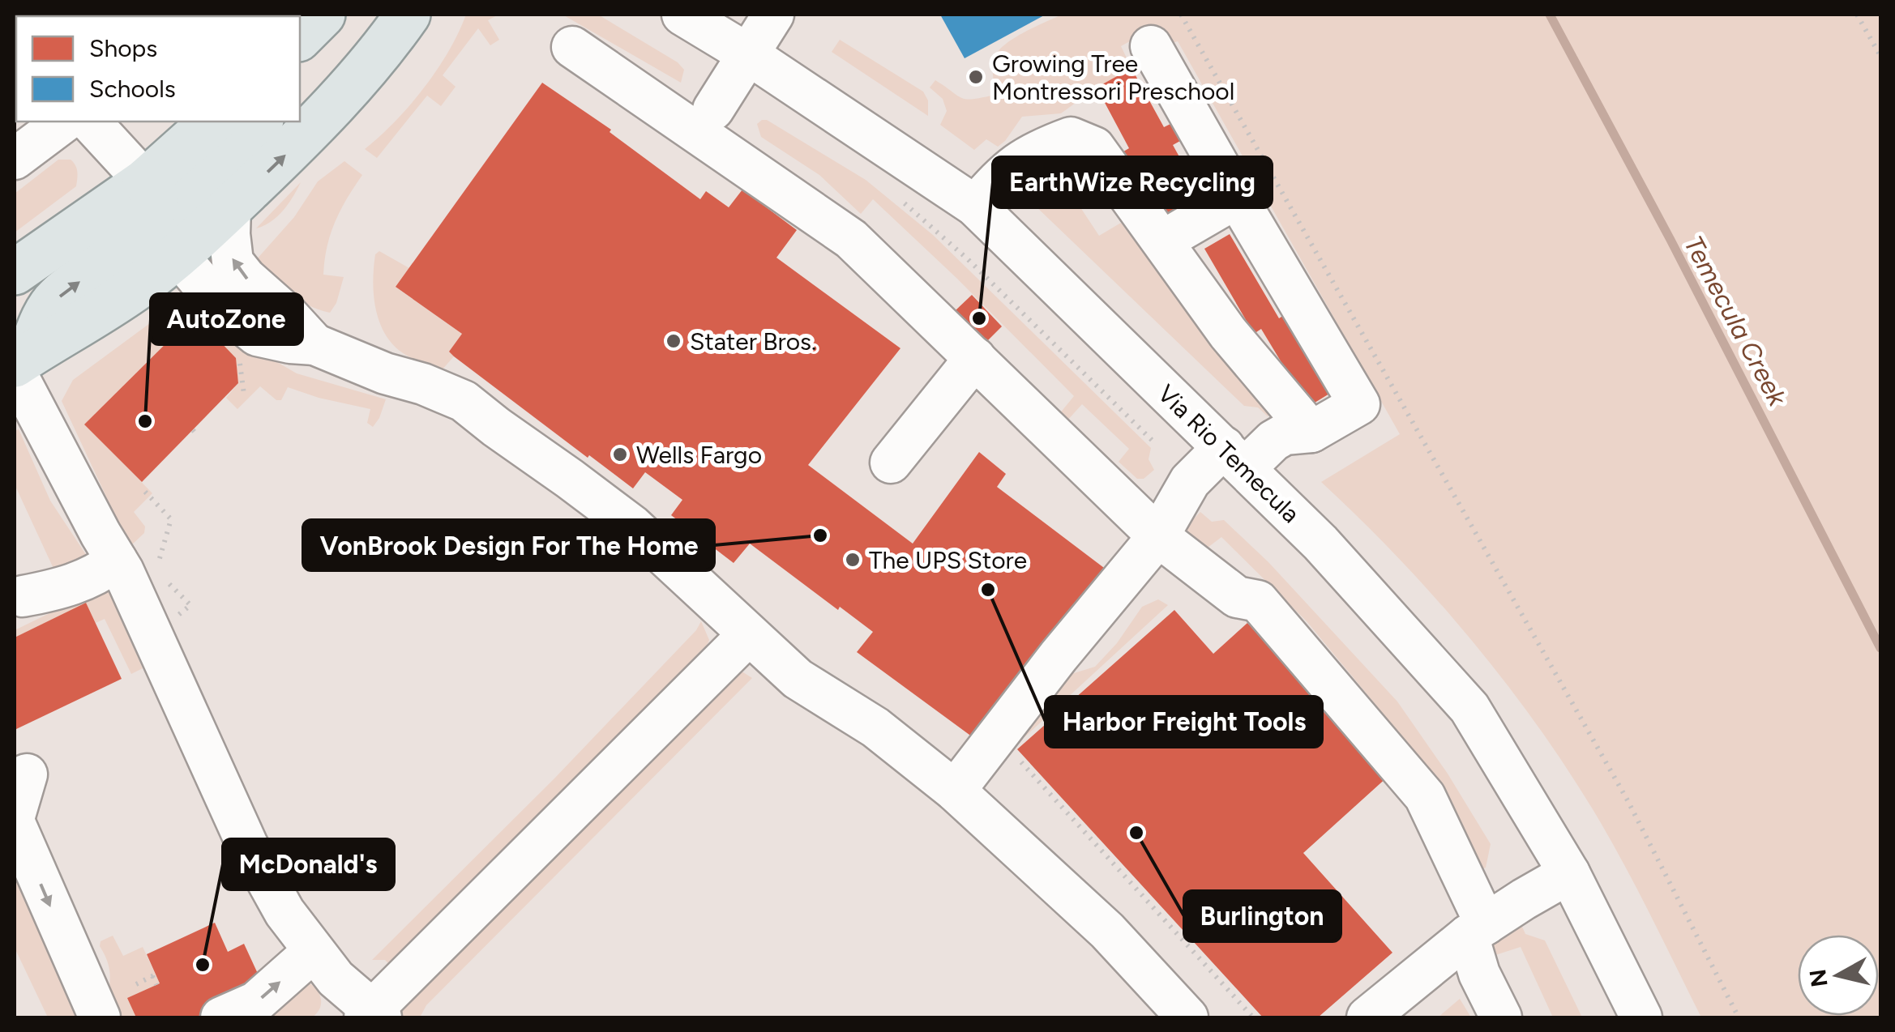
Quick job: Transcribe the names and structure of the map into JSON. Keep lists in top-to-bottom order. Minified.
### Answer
{"streets":{"street":["Via Rio Temecula"]},"water":["Temecula Creek"],"places":["Growing Tree Montressori Preschool","EarthWize Recycling","Stater Bros.","AutoZone","Wells Fargo","VonBrook Design For The Home","The UPS Store","Harbor Freight Tools","Burlington","McDonald's"],"legend":["Shops","Schools"],"north":"left"}
